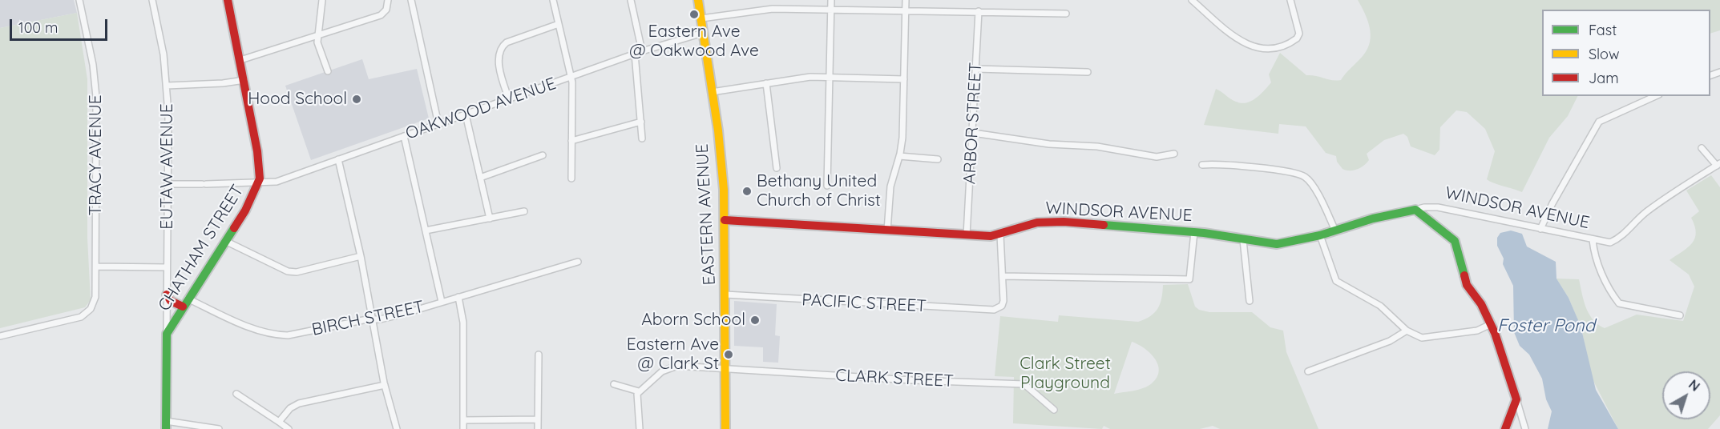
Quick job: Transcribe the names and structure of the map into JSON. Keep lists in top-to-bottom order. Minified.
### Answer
{"streets":{"street":["OAKWOOD AVENUE","ARBOR STREET","TRACY AVENUE","EUTAW AVENUE","WINDSOR AVENUE","EASTERN AVENUE","CHATHAM STREET","PACIFIC STREET","BIRCH STREET","CLARK STREET"]},"crossings":[["OAKWOOD AVENUE","EUTAW AVENUE"],["OAKWOOD AVENUE","EASTERN AVENUE"],["OAKWOOD AVENUE","CHATHAM STREET"],["EUTAW AVENUE","CHATHAM STREET"],["EASTERN AVENUE","PACIFIC STREET"],["EASTERN AVENUE","CLARK STREET"],["CHATHAM STREET","BIRCH STREET"]],"water":["Foster Pond"],"parks":["Clark Street Playground"],"places":["Eastern Ave @ Oakwood Ave","Hood School","Bethany United Church of Christ","Aborn School","Eastern Ave @ Clark St"],"legend":["Fast","Slow","Jam"],"scale_bar":"100 m","north":"top right"}
